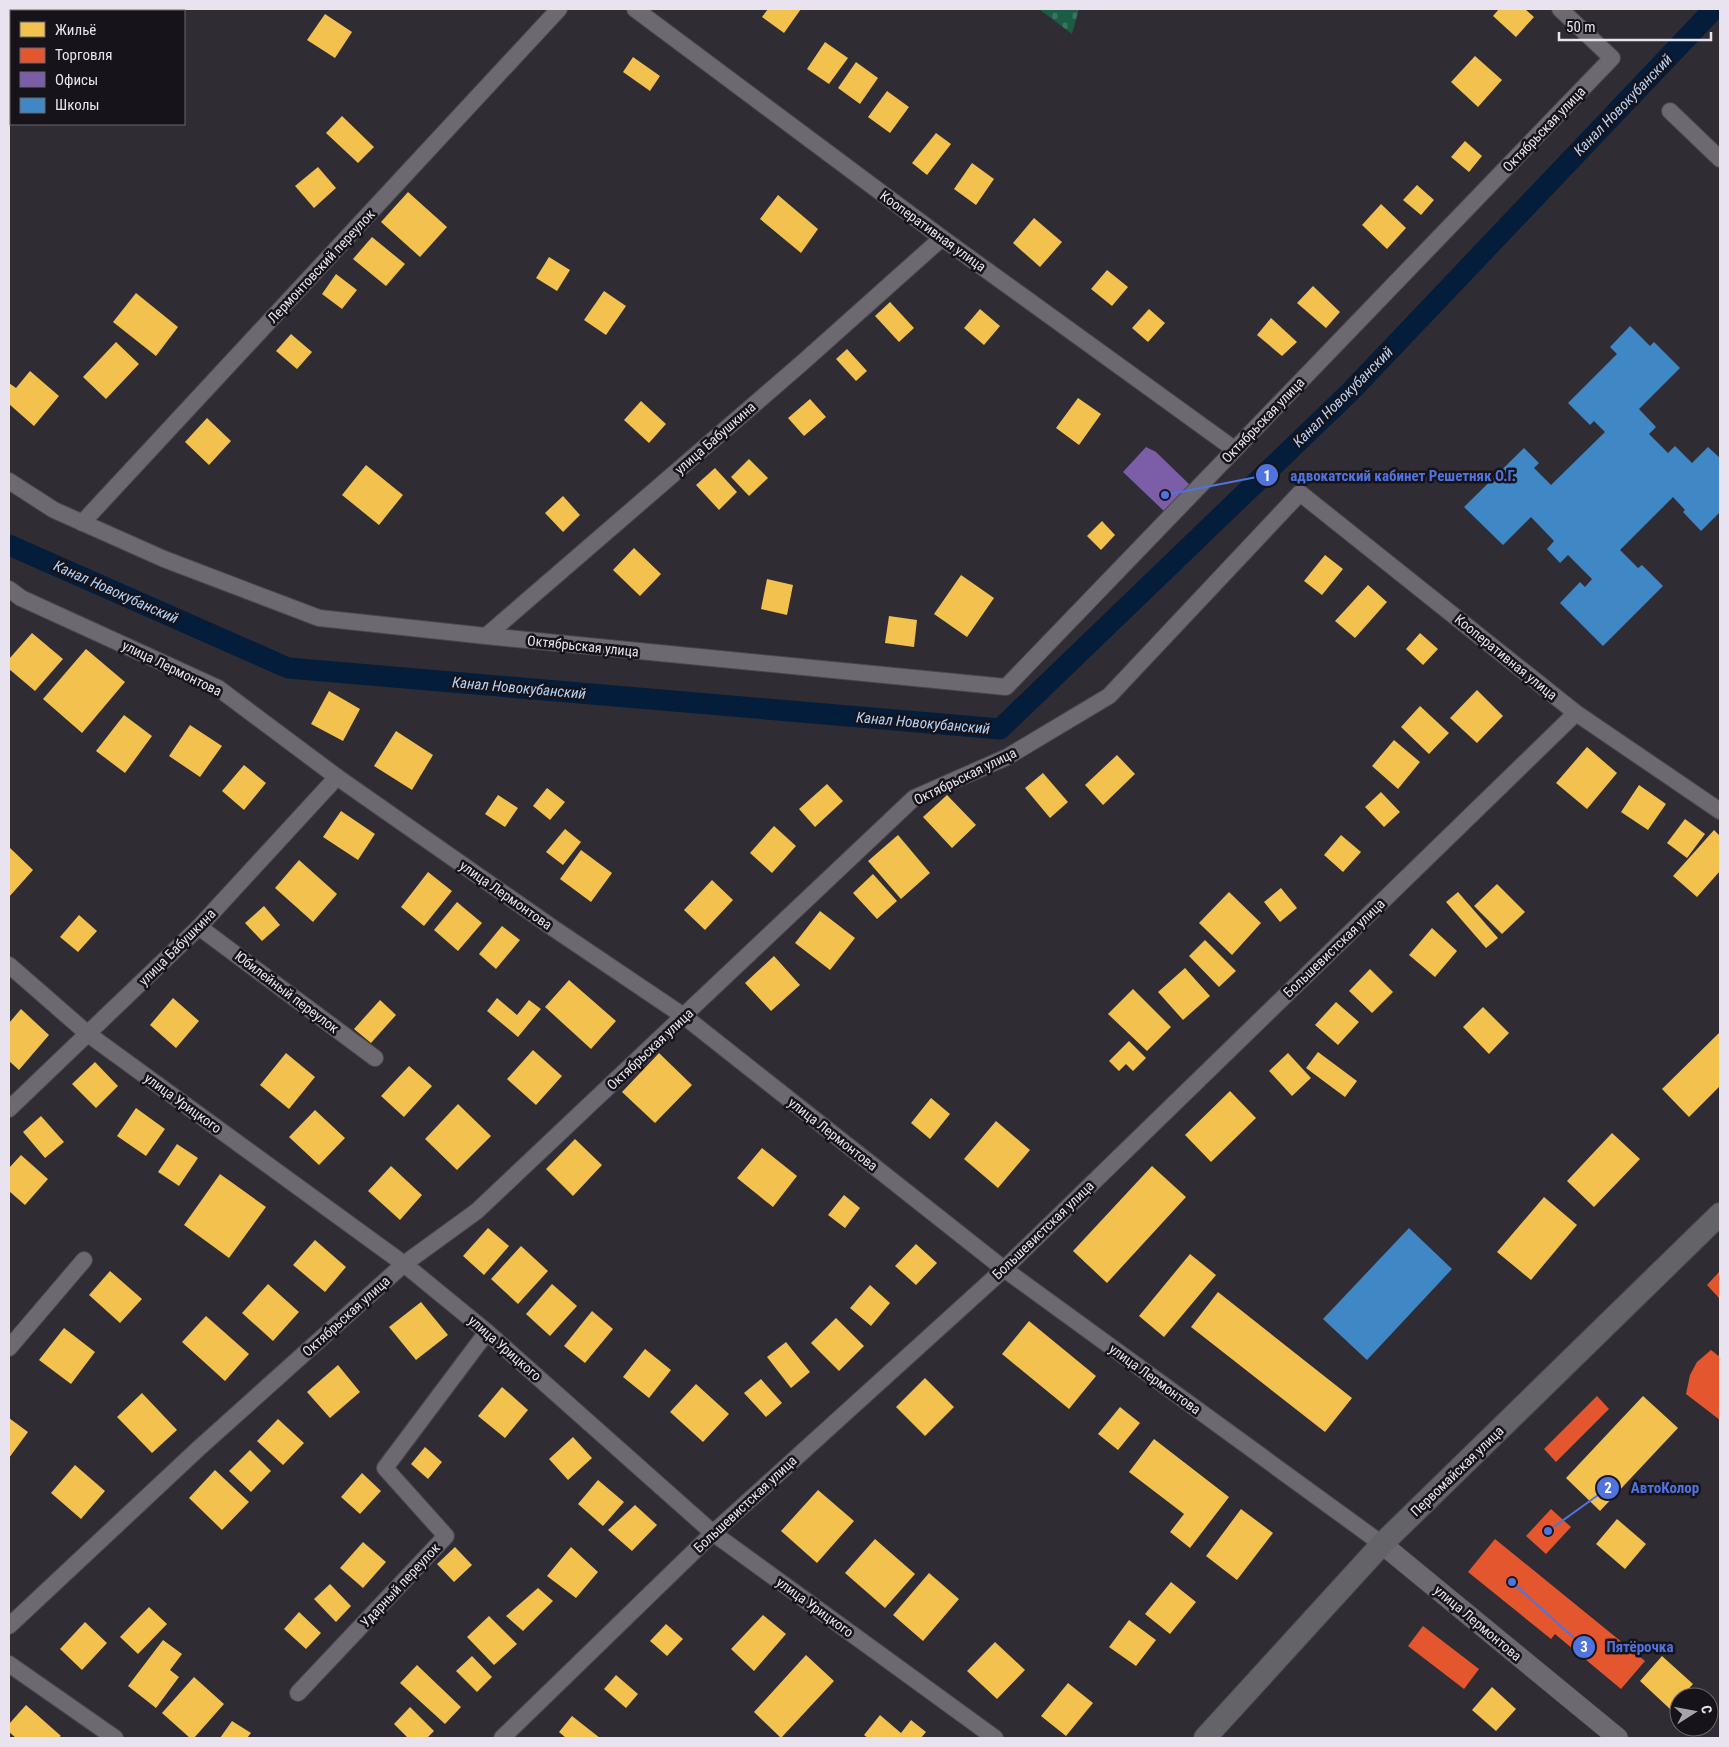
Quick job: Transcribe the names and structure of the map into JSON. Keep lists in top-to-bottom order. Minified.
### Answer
{"streets":{"main road":["Первомайская улица"],"street":["Октябрьская улица","Кооперативная улица","Лермонтовский переулок","улица Бабушкина","улица Лермонтова","Большевистская улица","Юбилейный переулок","улица Урицкого","Ударный переулок"]},"crossings":[["Октябрьская улица","Кооперативная улица"],["Октябрьская улица","улица Бабушкина"],["Октябрьская улица","улица Лермонтова"],["Октябрьская улица","улица Урицкого"],["Кооперативная улица","улица Бабушкина"],["Кооперативная улица","Большевистская улица"],["улица Бабушкина","улица Лермонтова"],["улица Бабушкина","Юбилейный переулок"],["улица Бабушкина","улица Урицкого"],["улица Лермонтова","Большевистская улица"],["улица Лермонтова","Первомайская улица"],["Большевистская улица","улица Урицкого"],["улица Урицкого","Ударный переулок"]],"water":["Канал Новокубанский"],"places":["адвокатский кабинет Решетняк О.Г.","АвтоКолор","Пятёрочка"],"legend":["Жильё","Торговля","Офисы","Школы"],"scale_bar":"50 m","north":"right"}
